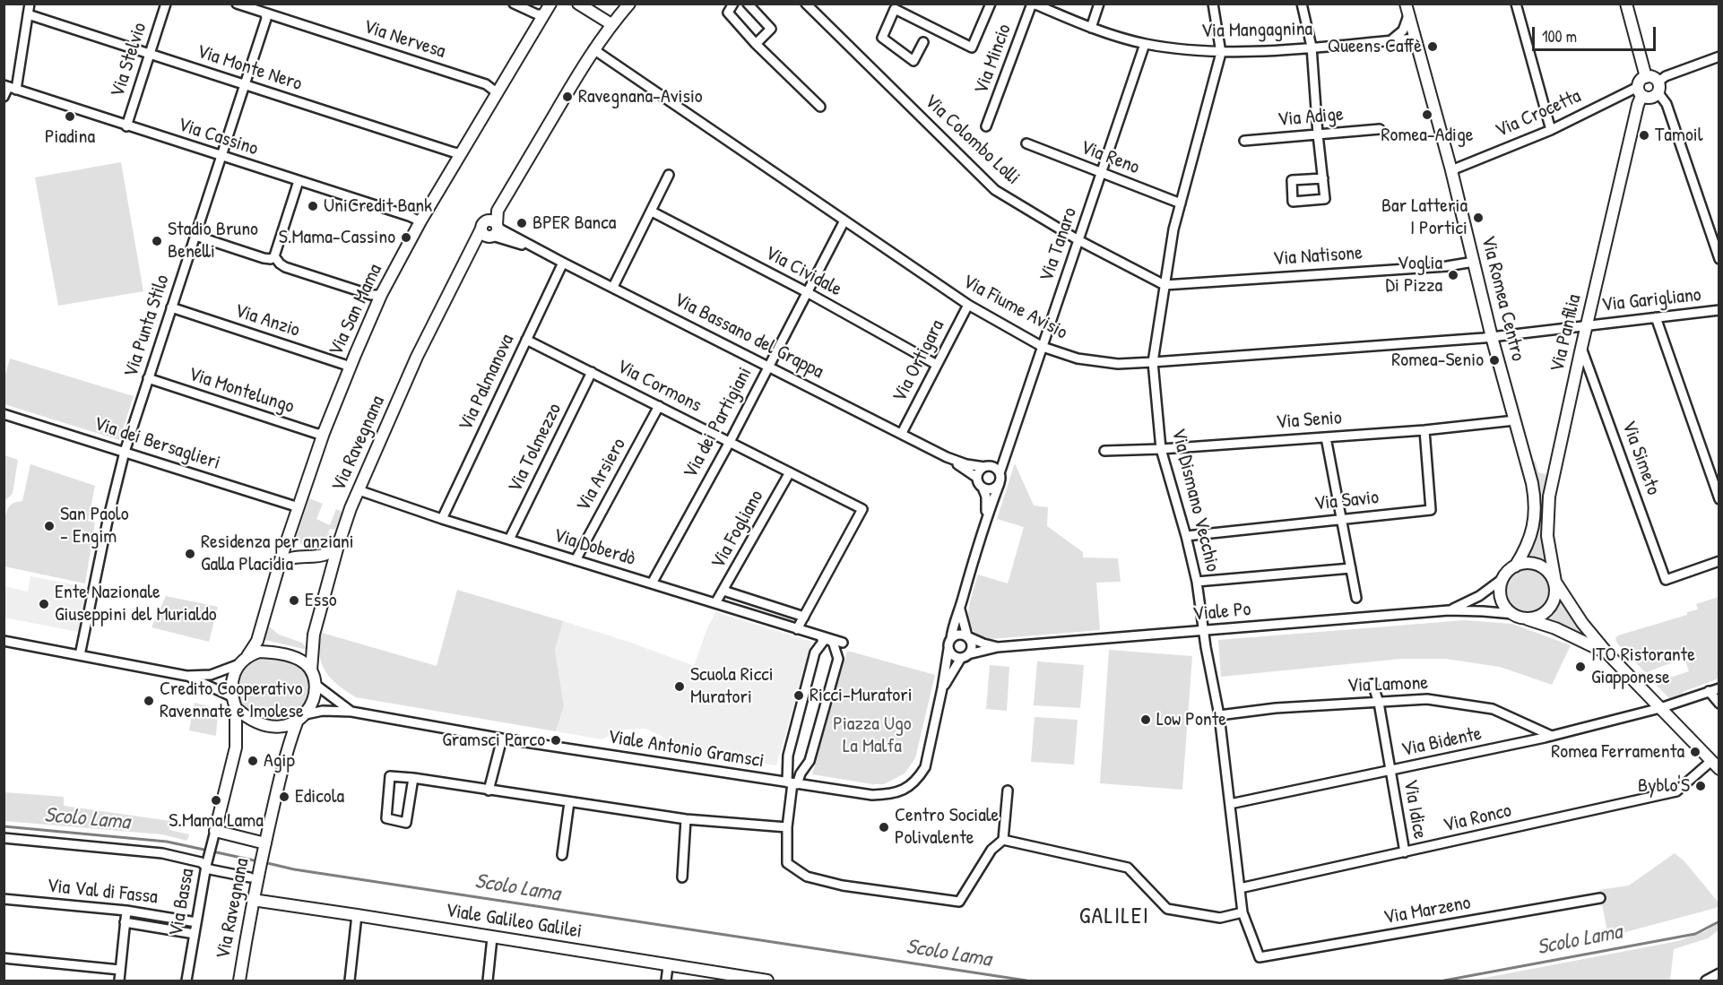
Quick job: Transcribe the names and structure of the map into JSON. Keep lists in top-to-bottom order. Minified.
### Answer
{"streets":{"street":["Via Mangagnina","Via Nervesa","Via Mincio","Via Stelvio","Via Monte Nero","Via Crocetta","Via Adige","Via Cassino","Via Colombo Lolli","Via Reno","Via Tanaro","Via Natisone","Via Cividale","Via Romea Centro","Via Garigliano","Via Fiume Avisio","Via San Mama","Via Anzio","Via Punta Stilo","Via Panfilia","Via Bassano del Grappa","Via Ortigara","Via Palmanova","Via Cormons","Via Montelungo","Via Senio","Via dei Partigiani","Via dei Bersaglieri","Via Ravegnana","Via Tolmezzo","Via Simeto","Via Arsiero","Via Dismano Vecchio","Via Savio","Via Fogliano","Via Doberdò","Viale Po","Via Lamone","Via Bidente","Viale Antonio Gramsci","Via Idice","Via Ronco","Via Val di Fassa","Via Bassa","Via Marzeno","Viale Galileo Galilei"]},"crossings":[["Via Mangagnina","Via Mincio"],["Via Mangagnina","Via Tanaro"],["Via Mangagnina","Via Romea Centro"],["Via Mangagnina","Via Dismano Vecchio"],["Via Nervesa","Via San Mama"],["Via Nervesa","Via Punta Stilo"],["Via Stelvio","Via Monte Nero"],["Via Stelvio","Via Cassino"],["Via Monte Nero","Via San Mama"],["Via Monte Nero","Via Punta Stilo"],["Via Crocetta","Via Romea Centro"],["Via Crocetta","Via Panfilia"],["Via Cassino","Via San Mama"],["Via Cassino","Via Punta Stilo"],["Via Colombo Lolli","Via Tanaro"],["Via Colombo Lolli","Via Natisone"],["Via Colombo Lolli","Via Dismano Vecchio"],["Via Reno","Via Tanaro"],["Via Reno","Via Dismano Vecchio"],["Via Tanaro","Via Fiume Avisio"],["Via Tanaro","Via Bassano del Grappa"],["Via Natisone","Via Romea Centro"],["Via Natisone","Via Dismano Vecchio"],["Via Cividale","Via Ortigara"],["Via Cividale","Via dei Partigiani"],["Via Romea Centro","Via Garigliano"],["Via Romea Centro","Via Fiume Avisio"],["Via Romea Centro","Via Panfilia"],["Via Romea Centro","Via Senio"],["Via Romea Centro","Viale Po"],["Via Garigliano","Via Fiume Avisio"],["Via Garigliano","Via Panfilia"],["Via Fiume Avisio","Via Ortigara"],["Via Fiume Avisio","Via dei Partigiani"],["Via Fiume Avisio","Via Ravegnana"],["Via Fiume Avisio","Via Dismano Vecchio"],["Via San Mama","Via Anzio"],["Via San Mama","Via Montelungo"],["Via San Mama","Via dei Bersaglieri"],["Via San Mama","Via Ravegnana"],["Via San Mama","Viale Antonio Gramsci"],["Via Anzio","Via Punta Stilo"],["Via Punta Stilo","Via Montelungo"],["Via Punta Stilo","Via dei Bersaglieri"],["Via Panfilia","Via Simeto"],["Via Panfilia","Viale Po"],["Via Bassano del Grappa","Via Ortigara"],["Via Bassano del Grappa","Via Palmanova"],["Via Bassano del Grappa","Via dei Partigiani"],["Via Bassano del Grappa","Via Ravegnana"],["Via Palmanova","Via Cormons"],["Via Palmanova","Via Doberdò"],["Via Cormons","Via dei Partigiani"],["Via Cormons","Via Tolmezzo"],["Via Cormons","Via Arsiero"],["Via Cormons","Via Fogliano"],["Via Senio","Via Dismano Vecchio"],["Via Senio","Via Savio"],["Via dei Partigiani","Via Doberdò"],["Via Ravegnana","Via Doberdò"],["Via Ravegnana","Viale Antonio Gramsci"],["Via Ravegnana","Via Bassa"],["Via Ravegnana","Viale Galileo Galilei"],["Via Tolmezzo","Via Doberdò"],["Via Arsiero","Via Doberdò"],["Via Dismano Vecchio","Via Savio"],["Via Dismano Vecchio","Viale Po"],["Via Dismano Vecchio","Via Lamone"],["Via Dismano Vecchio","Via Bidente"],["Via Dismano Vecchio","Via Ronco"],["Via Dismano Vecchio","Via Marzeno"],["Via Fogliano","Via Doberdò"],["Viale Po","Viale Antonio Gramsci"],["Via Lamone","Via Bidente"],["Via Lamone","Via Idice"],["Via Bidente","Via Idice"],["Via Idice","Via Ronco"],["Via Val di Fassa","Via Bassa"]],"districts":["GALILEI"],"water":["Scolo Lama"],"parks":["Piazza Ugo La Malfa"],"places":["Queens Caffè","Ravegnana-Avisio","Romea-Adige","Piadina","Tamoil","UniCredit Bank","Bar Latteria I Portici","BPER Banca","S.Mama-Cassino","Stadio Bruno Benelli","Voglia Di Pizza","Romea-Senio","San Paolo - Engim","Residenza per anziani Galla Placidia","Esso","Ente Nazionale Giuseppini del Murialdo","ITO Ristorante Giapponese","Scuola Ricci Muratori","Ricci-Muratori","Credito Cooperativo Ravennate e Imolese","Low Ponte","Gramsci Parco","Romea Ferramenta","Agip","Byblo'S","Edicola","S.Mama Lama","Centro Sociale Polivalente"],"scale_bar":"100 m"}
